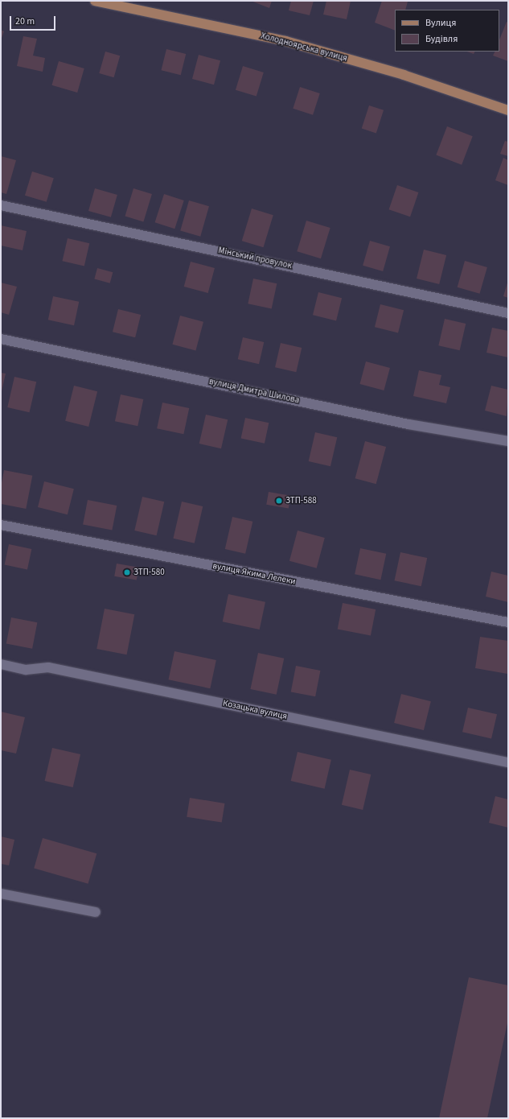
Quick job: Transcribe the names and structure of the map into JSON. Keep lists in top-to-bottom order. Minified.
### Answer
{"streets":{"main road":["Холодноярська вулиця"],"street":["Мінський провулок","вулиця Дмитра Шилова","вулиця Якима Лелеки","Козацька вулиця"]},"places":["ЗТП-588","ЗТП-580"],"legend":["Вулиця","Будівля"],"scale_bar":"20 m"}
